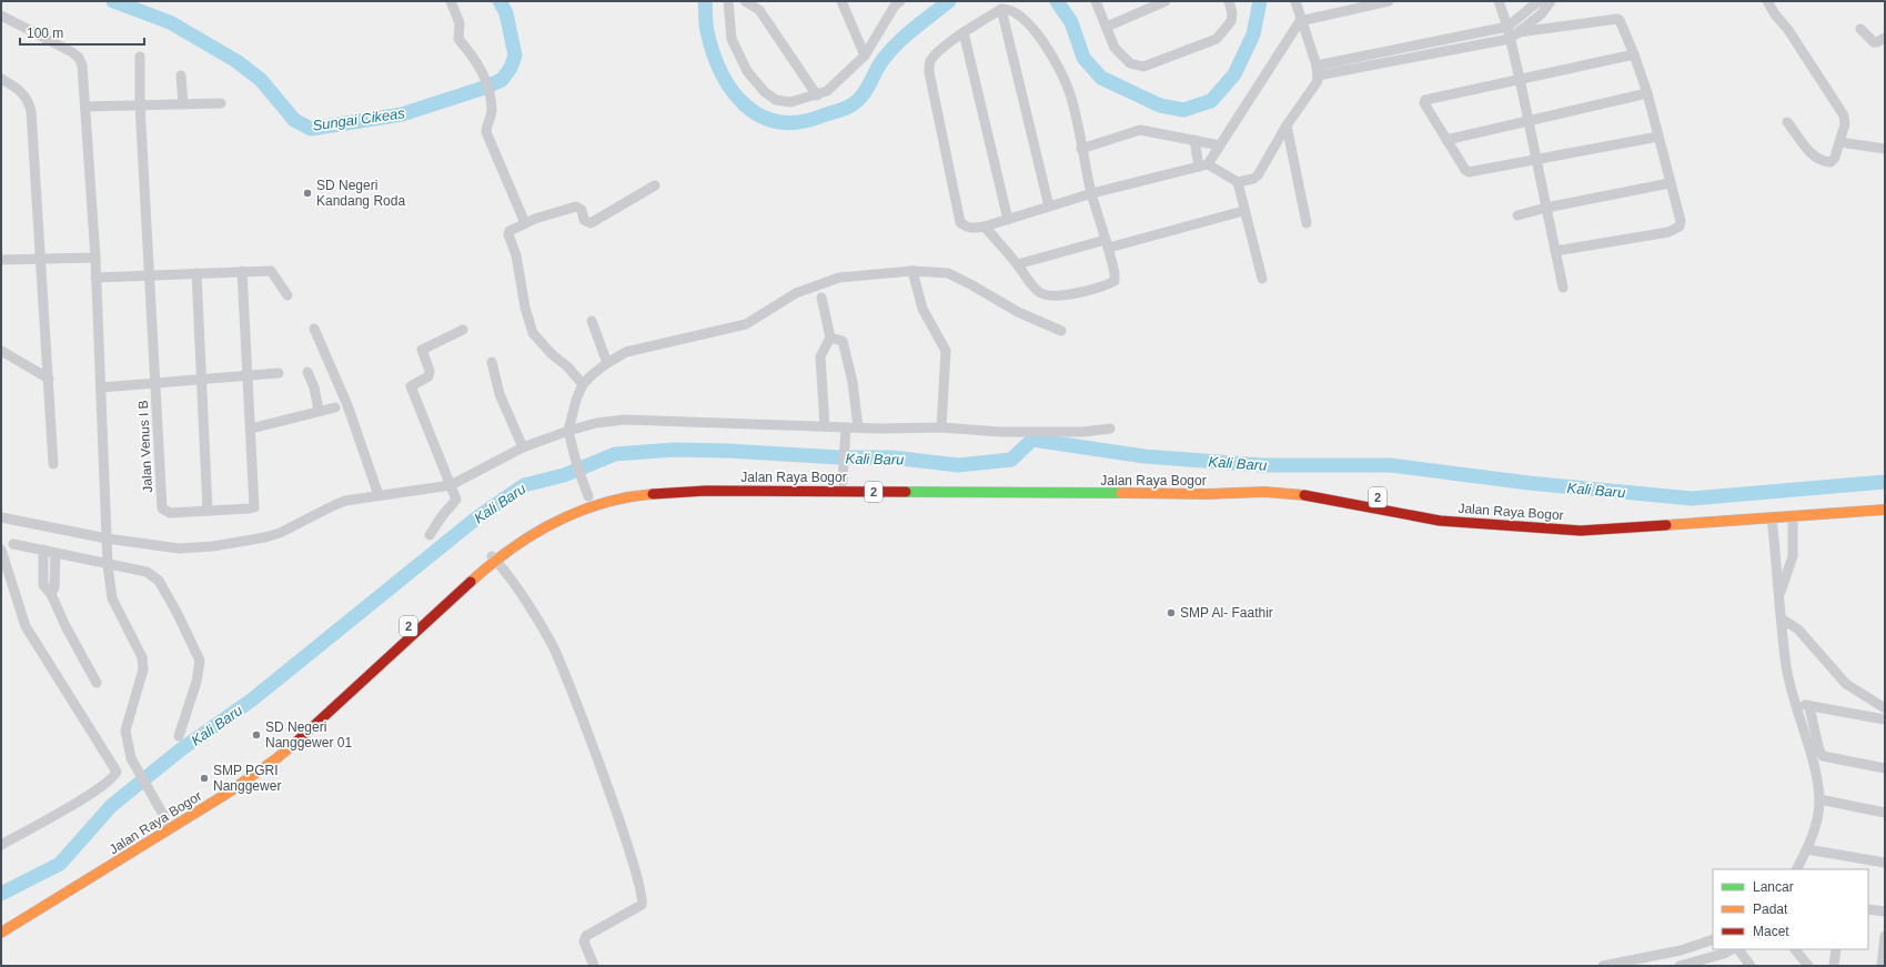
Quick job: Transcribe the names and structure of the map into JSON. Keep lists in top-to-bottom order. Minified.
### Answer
{"streets":{"highway":["Jalan Raya Bogor","2"],"street":["Jalan Venus I B"]},"water":["Sungai Cikeas","Kali Baru"],"places":["SD Negeri Kandang Roda","SMP Al- Faathir","SD Negeri Nanggewer 01","SMP PGRI Nanggewer"],"legend":["Lancar","Padat","Macet"],"scale_bar":"100 m"}
